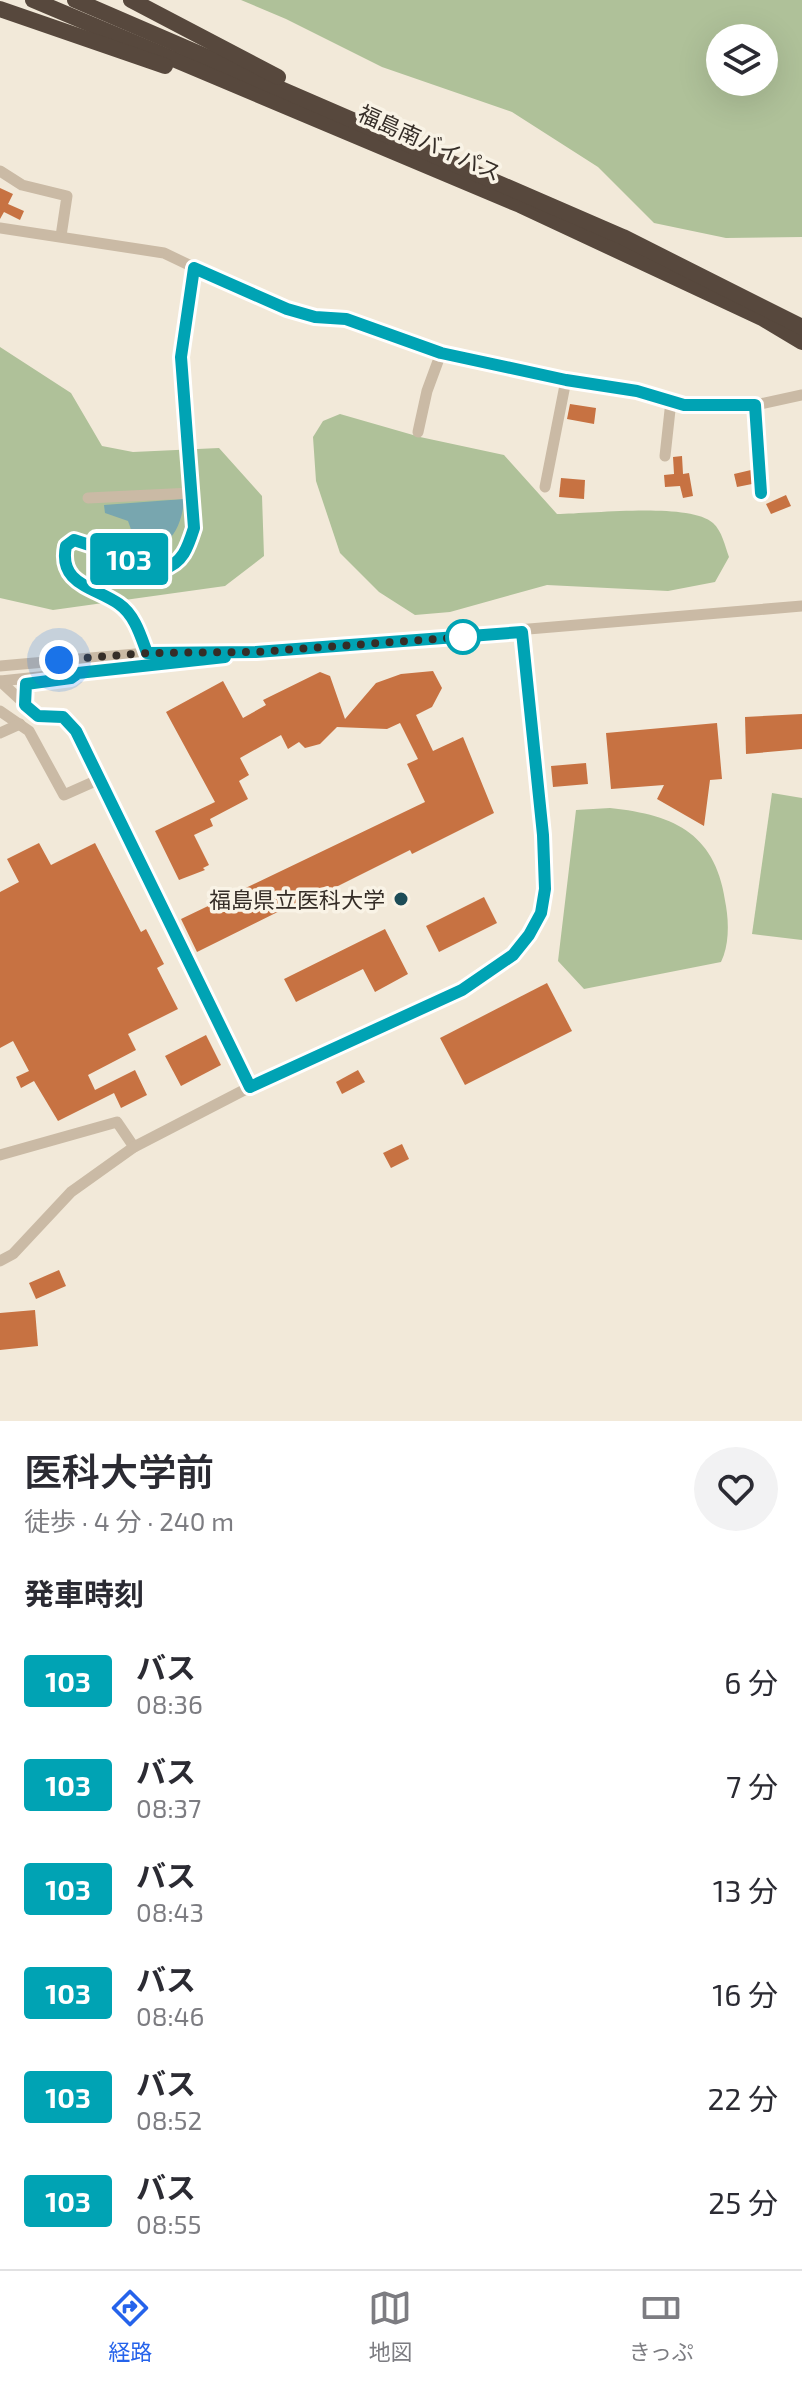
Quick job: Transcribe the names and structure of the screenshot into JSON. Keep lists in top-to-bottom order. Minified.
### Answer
{"streets":{"highway":["福島南バイパス"]},"places":["福島県立医科大学"],"lines":["bus line 103"],"page":{"on_map":"103","heading":[["医科大学前","徒歩 · 4 分 · 240 m"],"発車時刻"],"list":[{"mark":"103","name":"バス","note":"08:36","value":"6 分"},{"mark":"103","name":"バス","note":"08:37","value":"7 分"},{"mark":"103","name":"バス","note":"08:43","value":"13 分"},{"mark":"103","name":"バス","note":"08:46","value":"16 分"},{"mark":"103","name":"バス","note":"08:52","value":"22 分"},{"mark":"103","name":"バス","note":"08:55","value":"25 分"}],"tabs":["経路","地図","きっぷ"]}}
